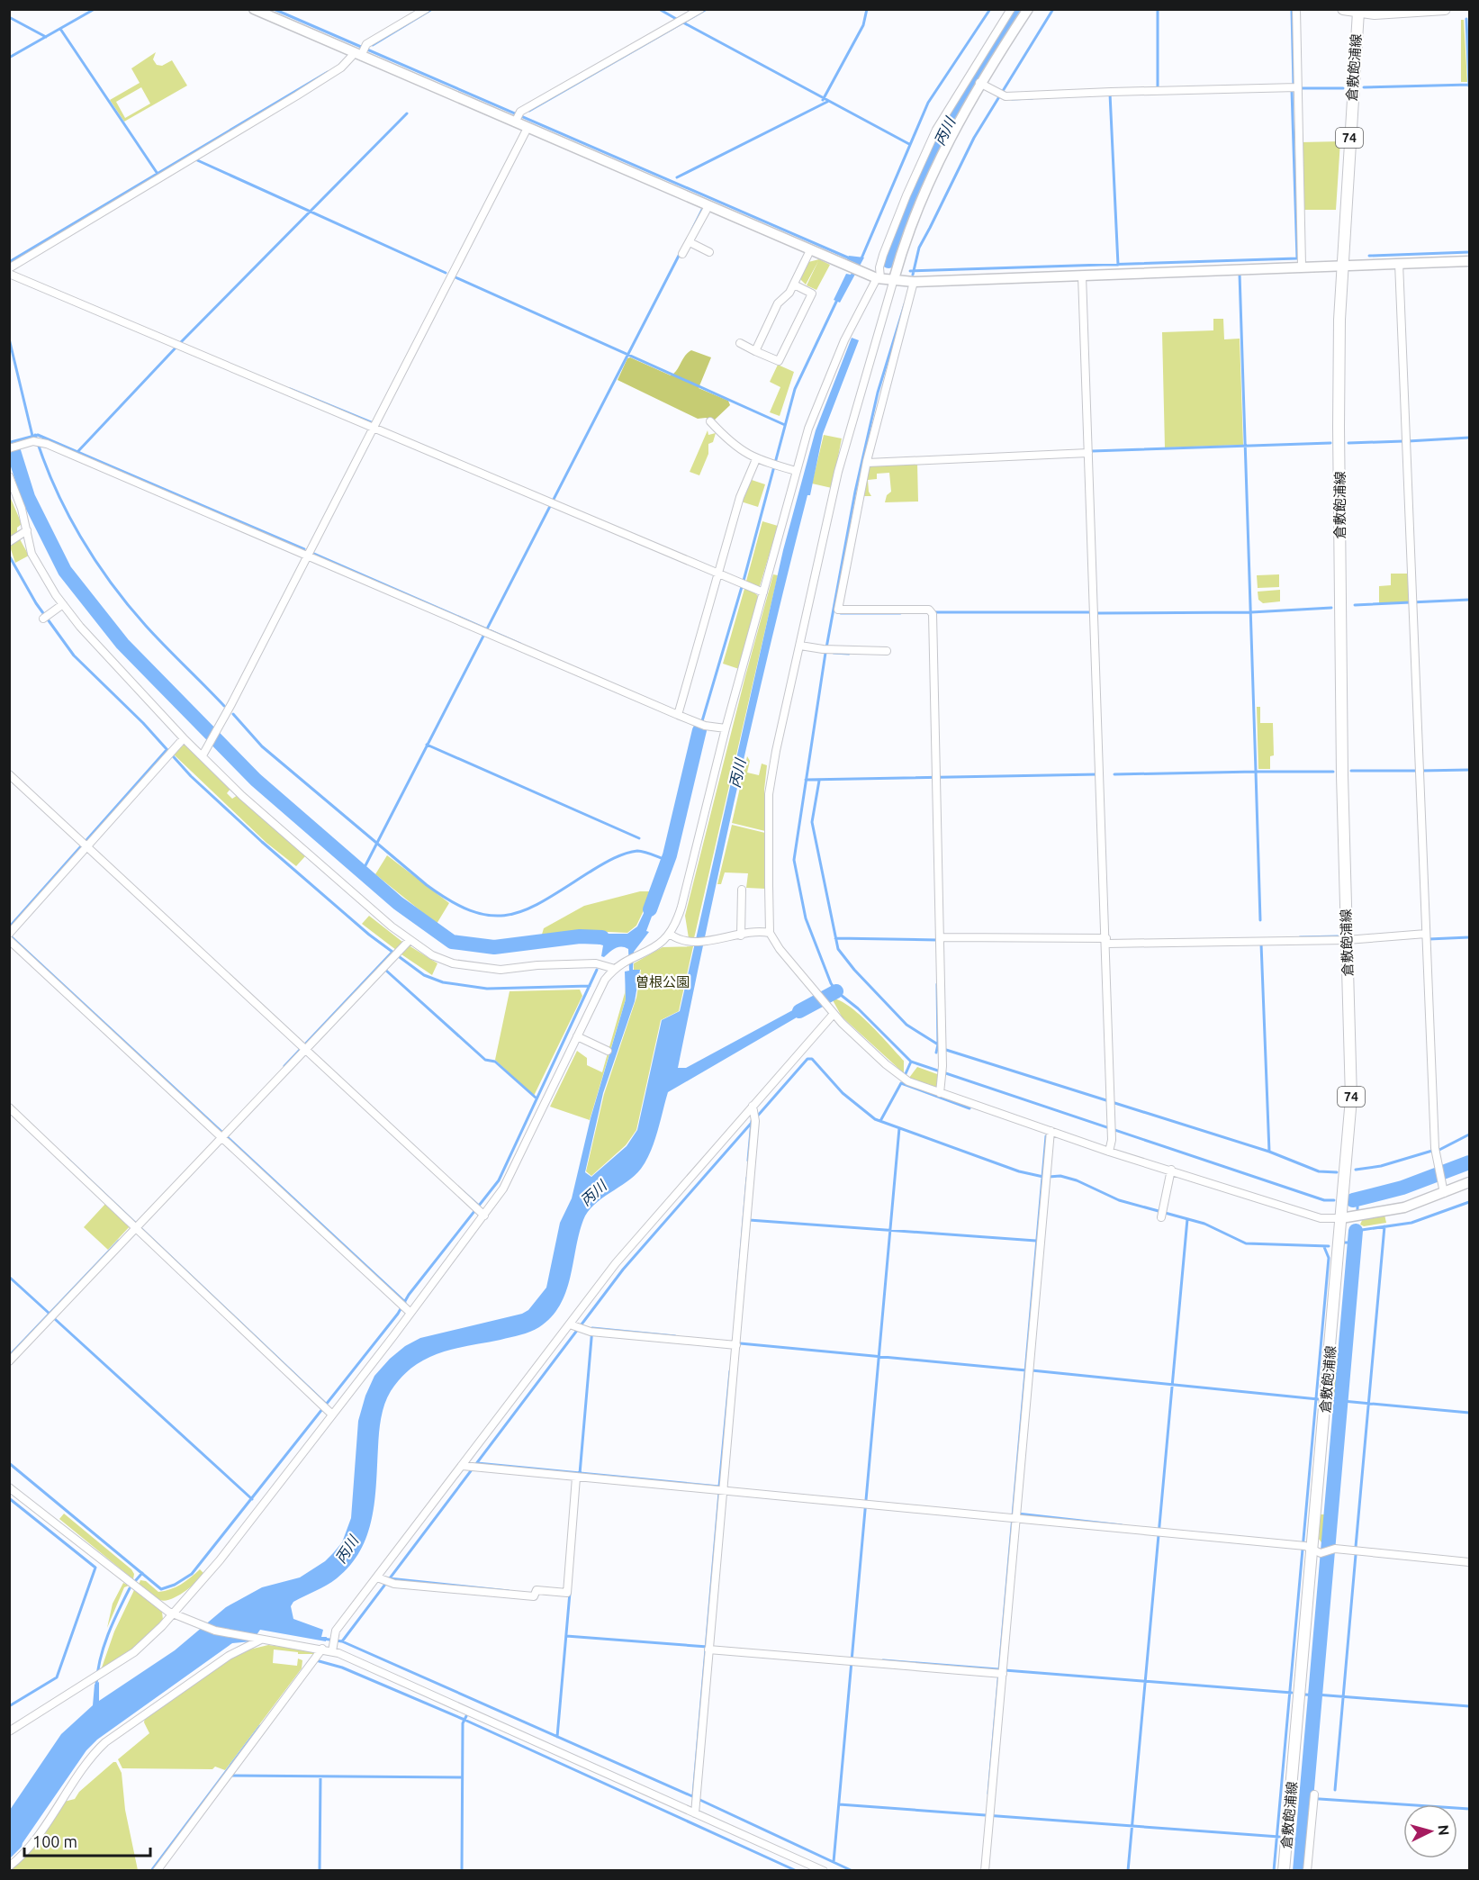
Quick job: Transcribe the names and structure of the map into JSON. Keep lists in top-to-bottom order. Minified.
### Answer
{"streets":{"main road":["倉敷飽浦線","74"]},"water":["丙川"],"parks":["曽根公園"],"scale_bar":"100 m","north":"right"}
